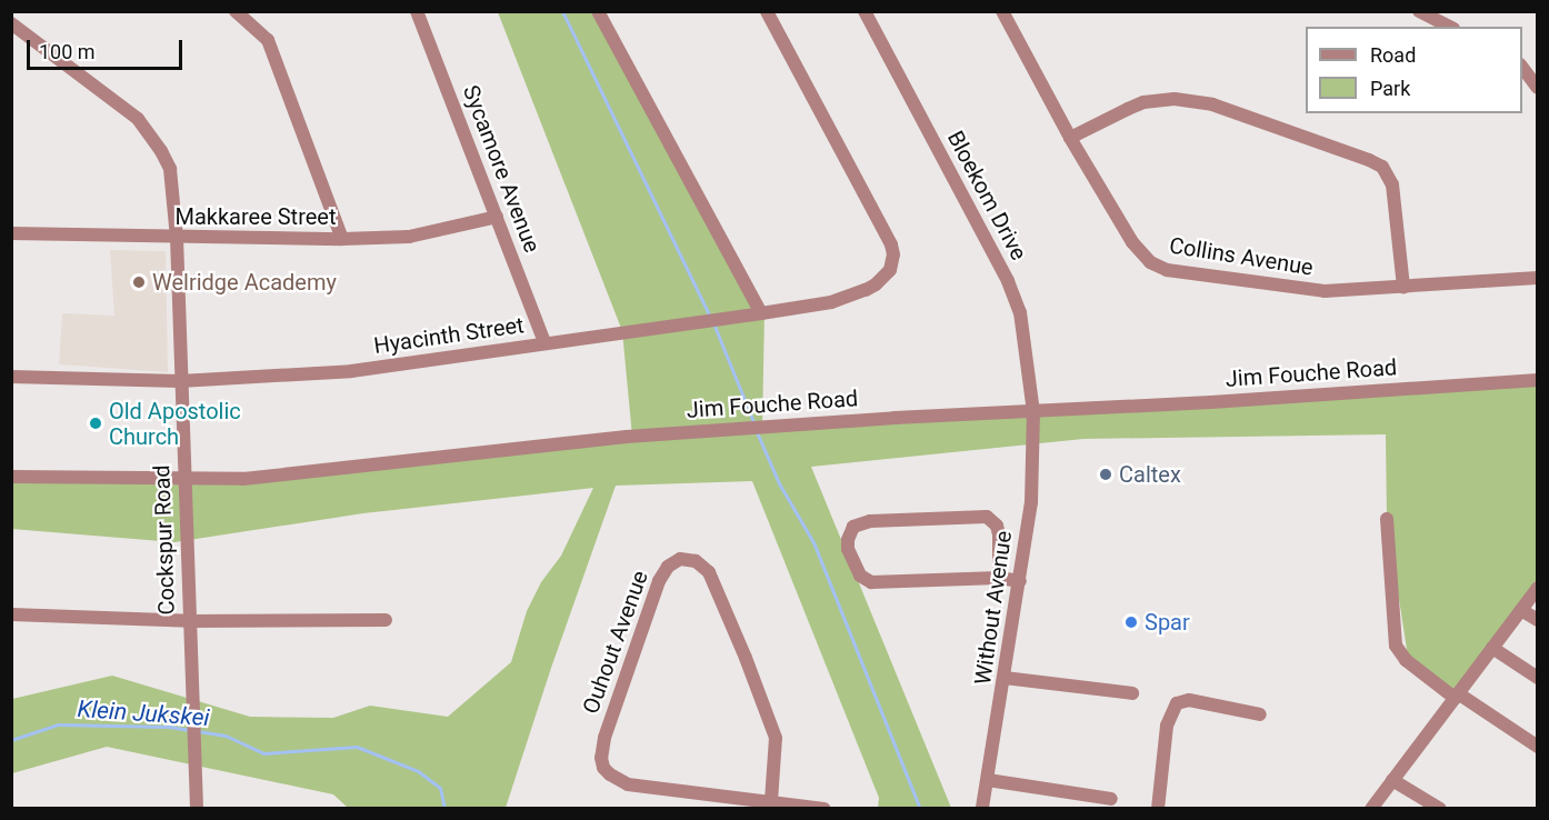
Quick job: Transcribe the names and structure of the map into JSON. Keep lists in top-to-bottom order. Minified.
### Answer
{"streets":{"street":["Sycamore Avenue","Bloekom Drive","Makkaree Street","Collins Avenue","Hyacinth Street","Jim Fouche Road","Cockspur Road","Without Avenue","Ouhout Avenue"]},"crossings":[["Sycamore Avenue","Makkaree Street"],["Sycamore Avenue","Hyacinth Street"],["Bloekom Drive","Jim Fouche Road"],["Bloekom Drive","Without Avenue"],["Makkaree Street","Cockspur Road"],["Hyacinth Street","Cockspur Road"],["Jim Fouche Road","Cockspur Road"],["Jim Fouche Road","Without Avenue"]],"water":["Klein Jukskei"],"places":["Welridge Academy","Old Apostolic Church","Caltex","Spar"],"legend":["Road","Park"],"scale_bar":"100 m"}
